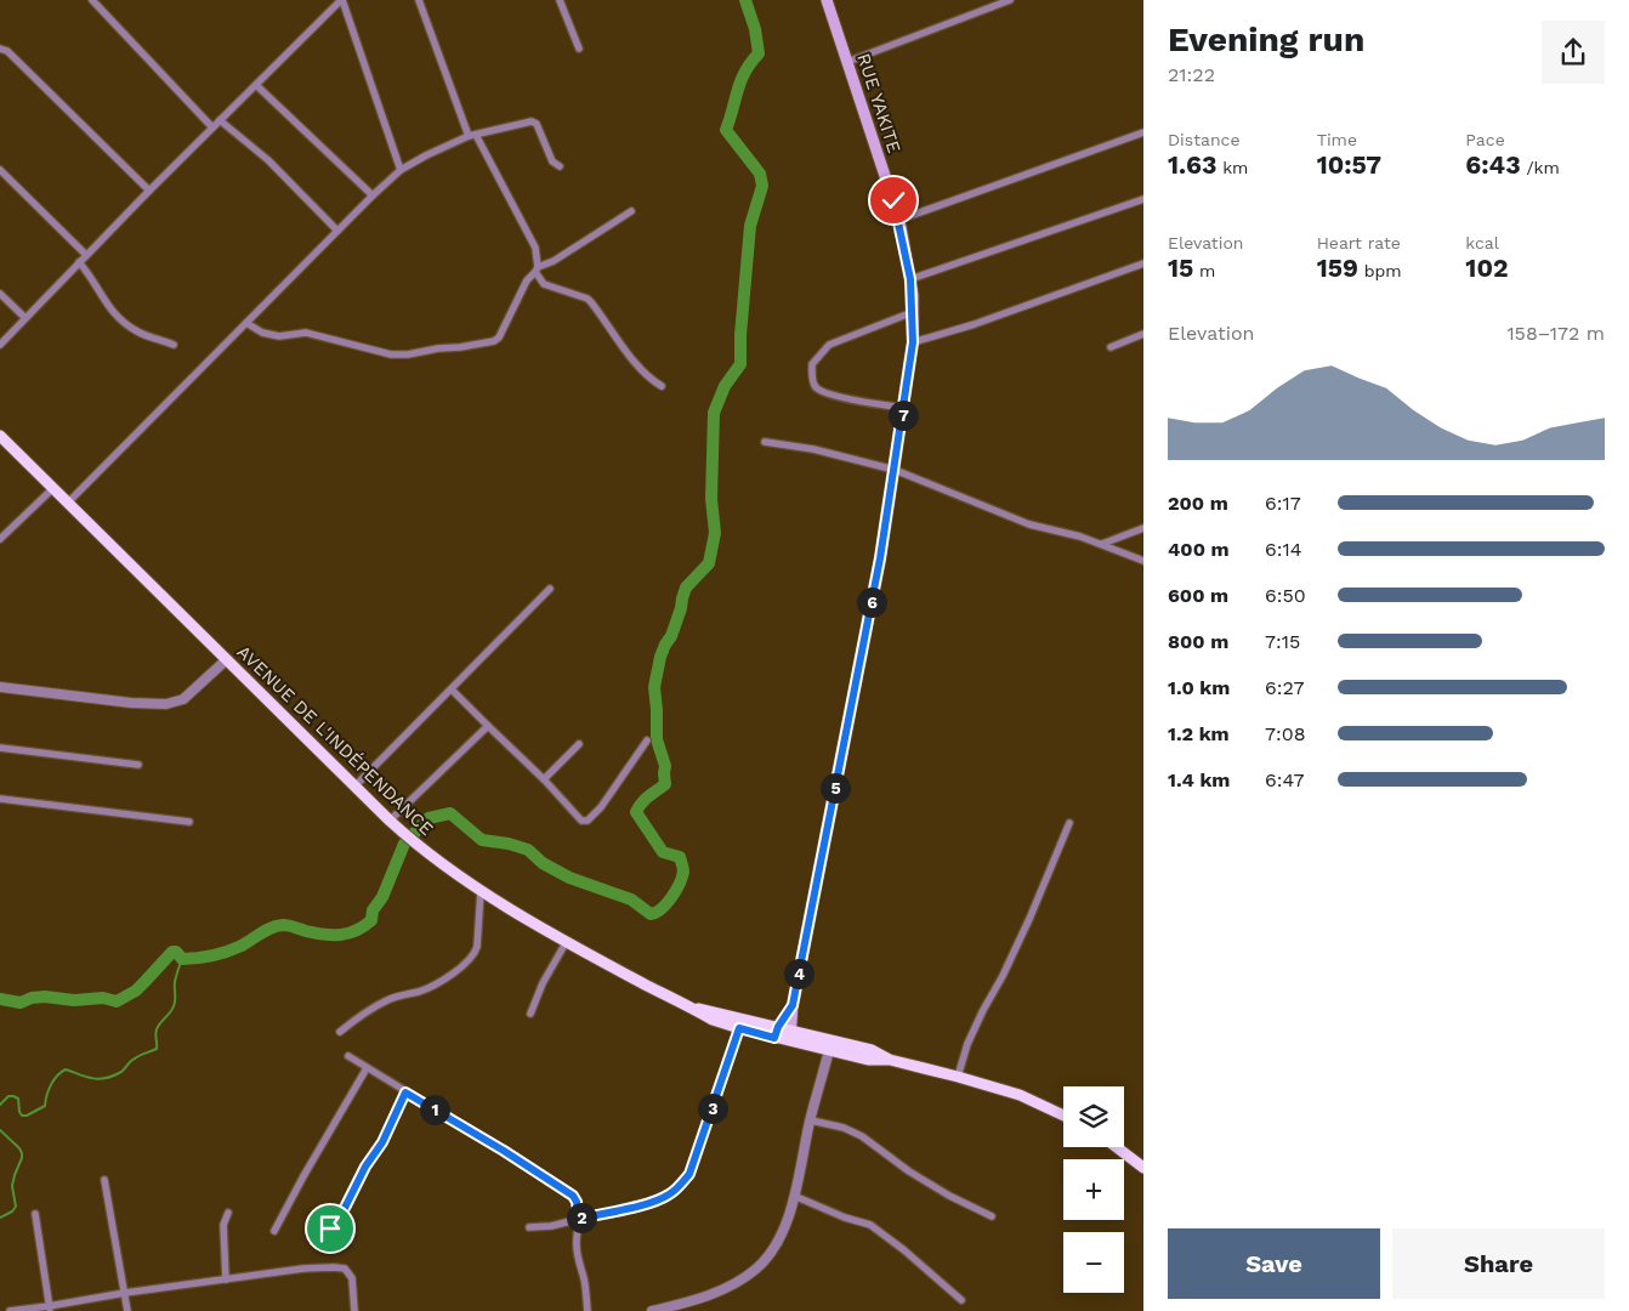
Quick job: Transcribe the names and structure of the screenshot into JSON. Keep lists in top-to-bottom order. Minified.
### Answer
{"streets":{"main road":["RUE YAKITE","AVENUE DE L'INDÉPENDANCE"]},"crossings":[["RUE YAKITE","AVENUE DE L'INDÉPENDANCE"]],"page":{"heading":["Evening run","21:22"],"stats":[["Distance","1.63 km"],["Time","10:57"],["Pace","6:43 /km"],["Elevation","15 m"],["Heart rate","159 bpm"],["kcal","102"]],"chart":["Elevation","158–172 m"],"pins":["7","6","5","4","3","1","2"],"list":[{"name":"200 m","note":"6:17"},{"name":"400 m","note":"6:14"},{"name":"600 m","note":"6:50"},{"name":"800 m","note":"7:15"},{"name":"1.0 km","note":"6:27"},{"name":"1.2 km","note":"7:08"},{"name":"1.4 km","note":"6:47"}],"map_buttons":["+","−"],"buttons":["Save","Share"]}}
